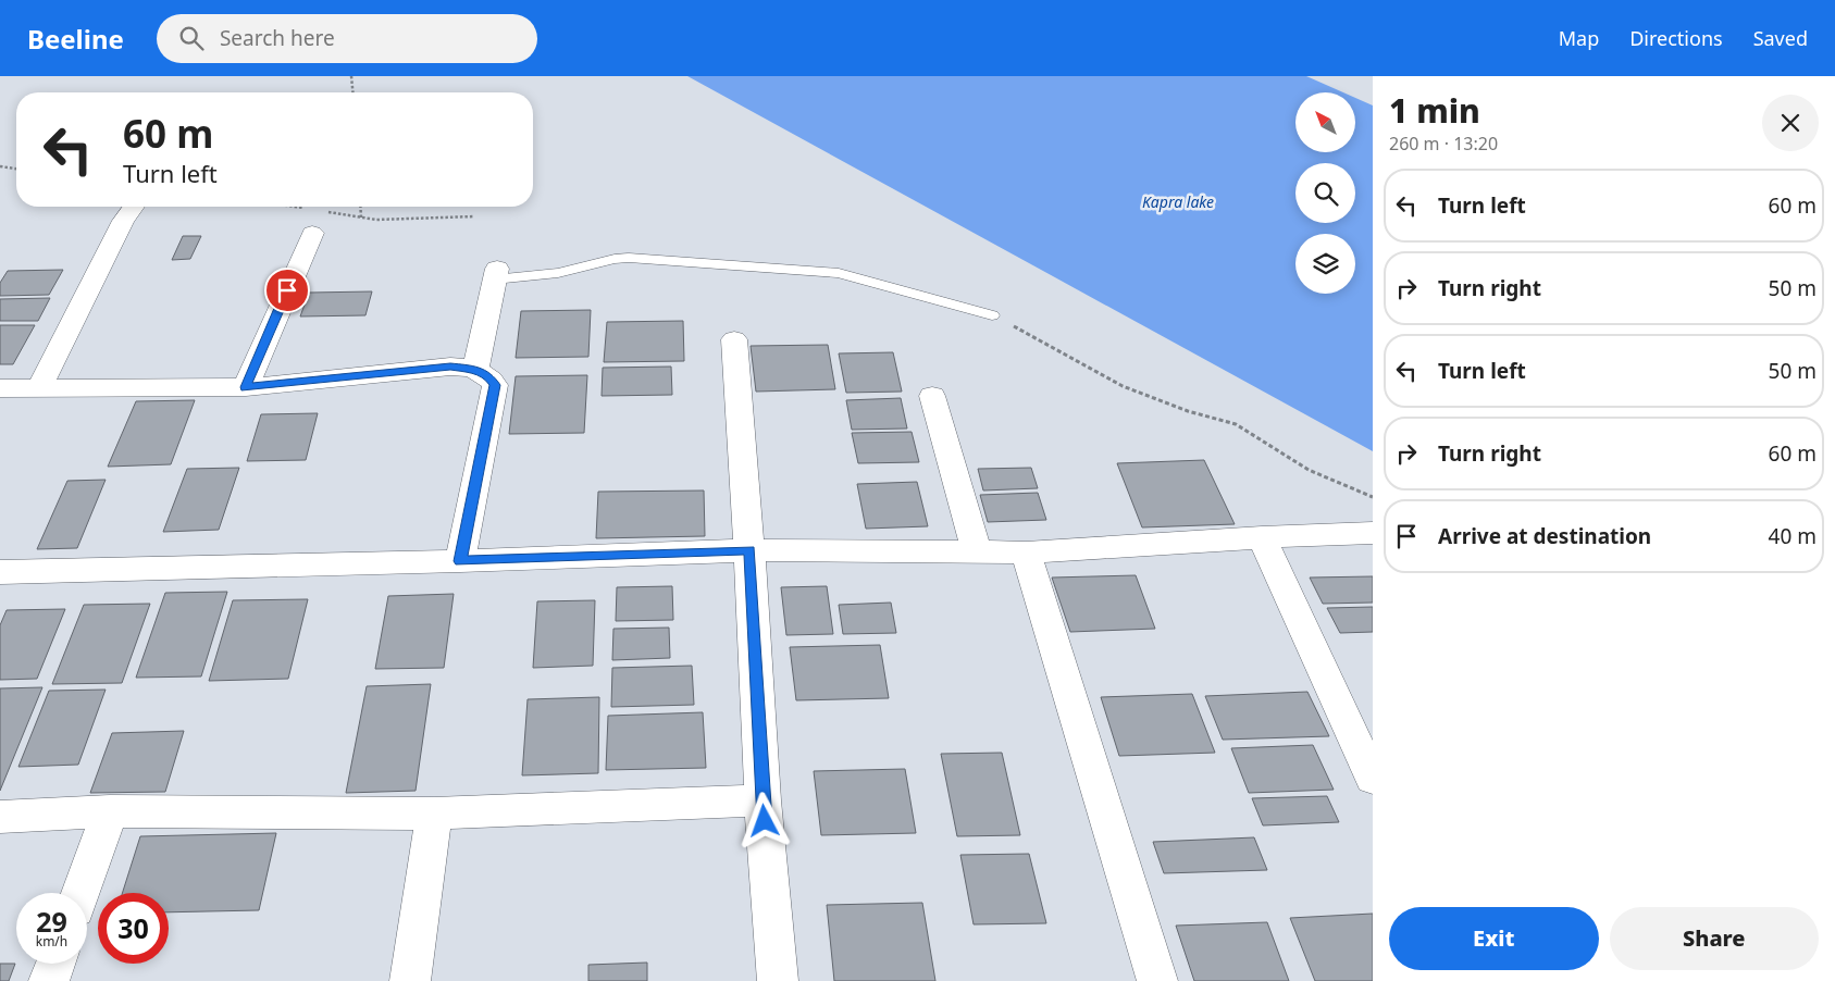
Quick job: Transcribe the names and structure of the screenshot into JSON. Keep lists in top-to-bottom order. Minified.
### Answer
{"water":["Kapra lake"],"north":"top left","page":{"header":"Beeline","search":"Search here","nav":["Map","Directions","Saved"],"heading":["1 min","260 m · 13:20"],"turn":["60 m","Turn left"],"list":[{"name":"Turn left","value":"60 m"},{"name":"Turn right","value":"50 m"},{"name":"Turn left","value":"50 m"},{"name":"Turn right","value":"60 m"},{"name":"Arrive at destination","value":"40 m"}],"speed":"29 km/h","limit":"30","buttons":["Exit","Share"]}}
